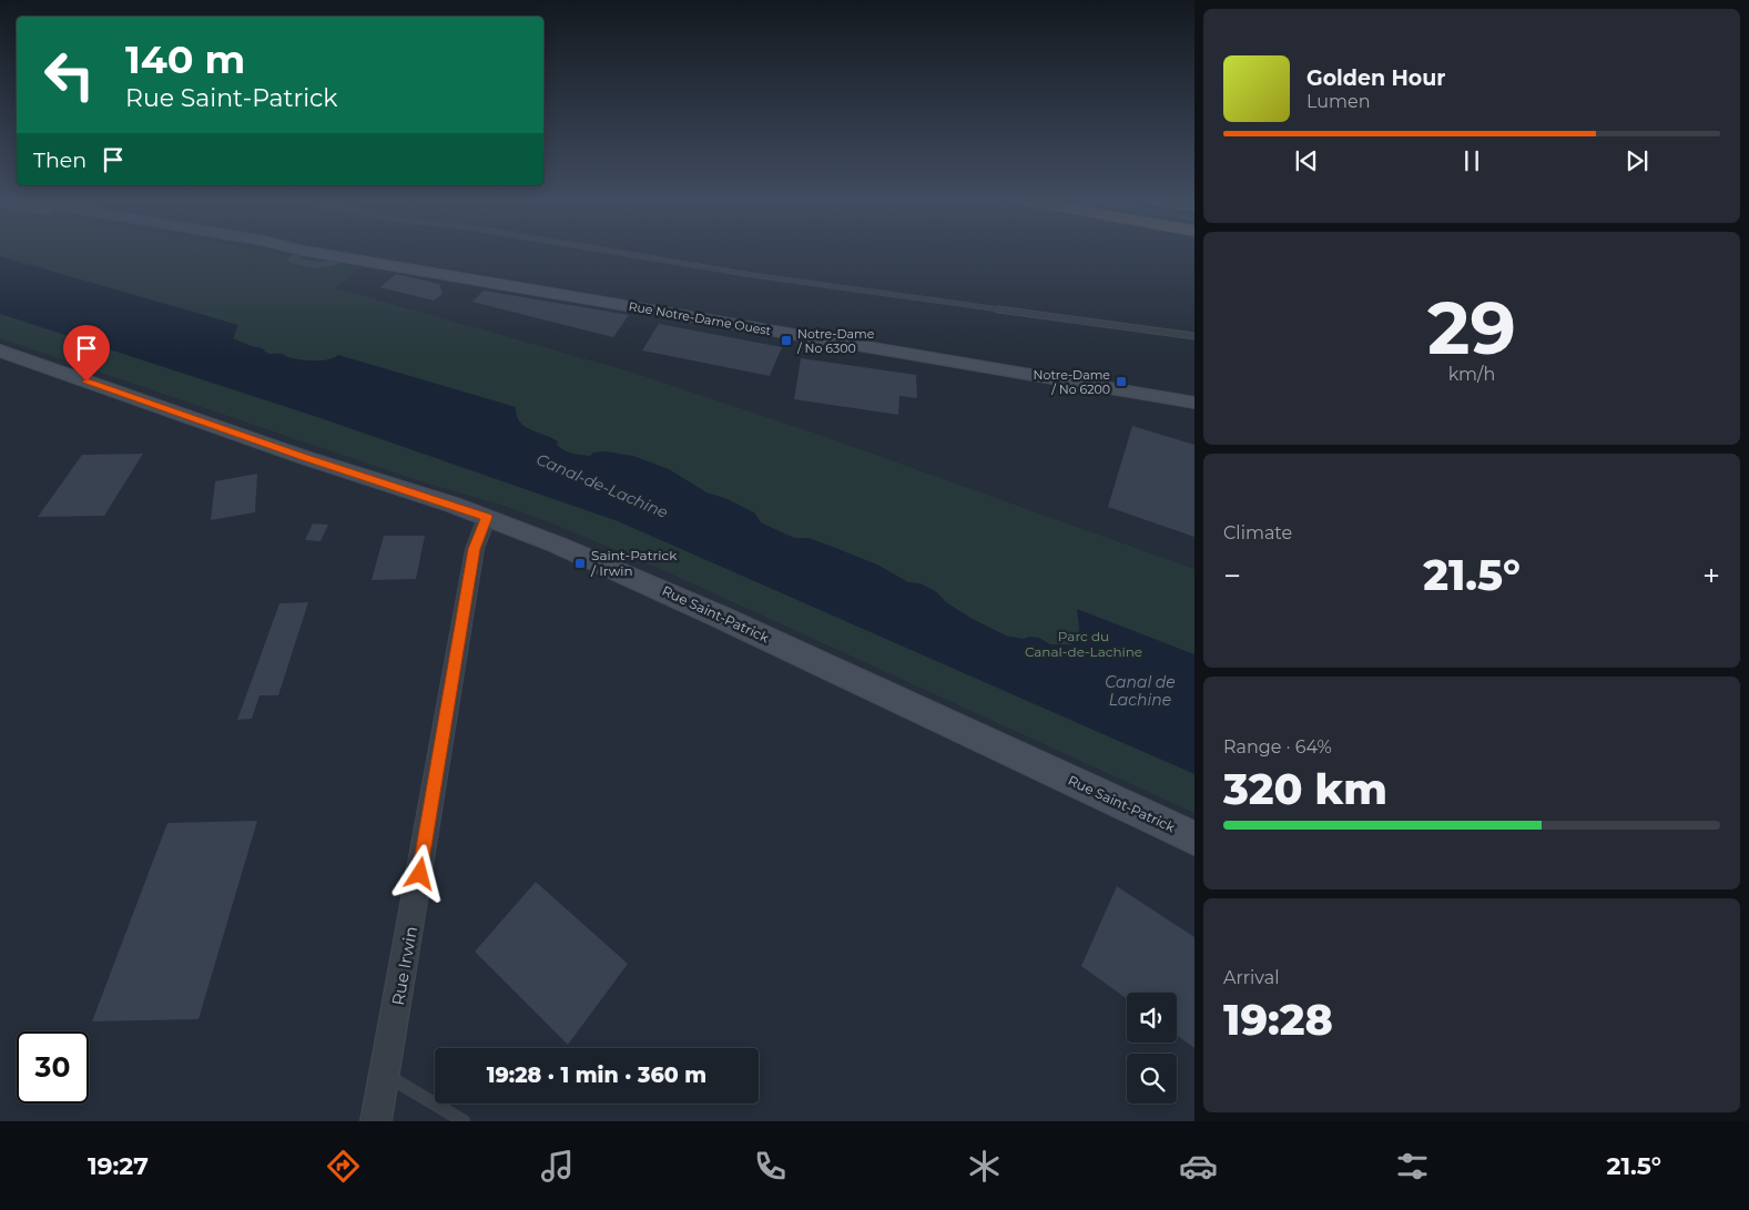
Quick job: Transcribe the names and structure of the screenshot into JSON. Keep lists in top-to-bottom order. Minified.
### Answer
{"streets":{"main road":["Rue Notre-Dame Ouest","Rue Saint-Patrick"],"street":["Rue Irwin"]},"crossings":[["Rue Saint-Patrick","Rue Irwin"]],"water":["Canal-de-Lachine","Canal de Lachine"],"parks":["Parc du Canal-de-Lachine"],"places":{"transit":["Notre-Dame / No 6300","Notre-Dame / No 6200","Saint-Patrick / Irwin"]},"page":{"turn":["140 m","Rue Saint-Patrick"],"song":["Golden Hour","Lumen"],"then":"Then","tile":[["29","km/h"],"Climate",["Range · 64%","320 km"],["Arrival","19:28"]],"heat":["−","21.5°","+"],"limit":"30","trip":"19:28 · 1 min · 360 m","tabs":["19:27","21.5°"]}}
